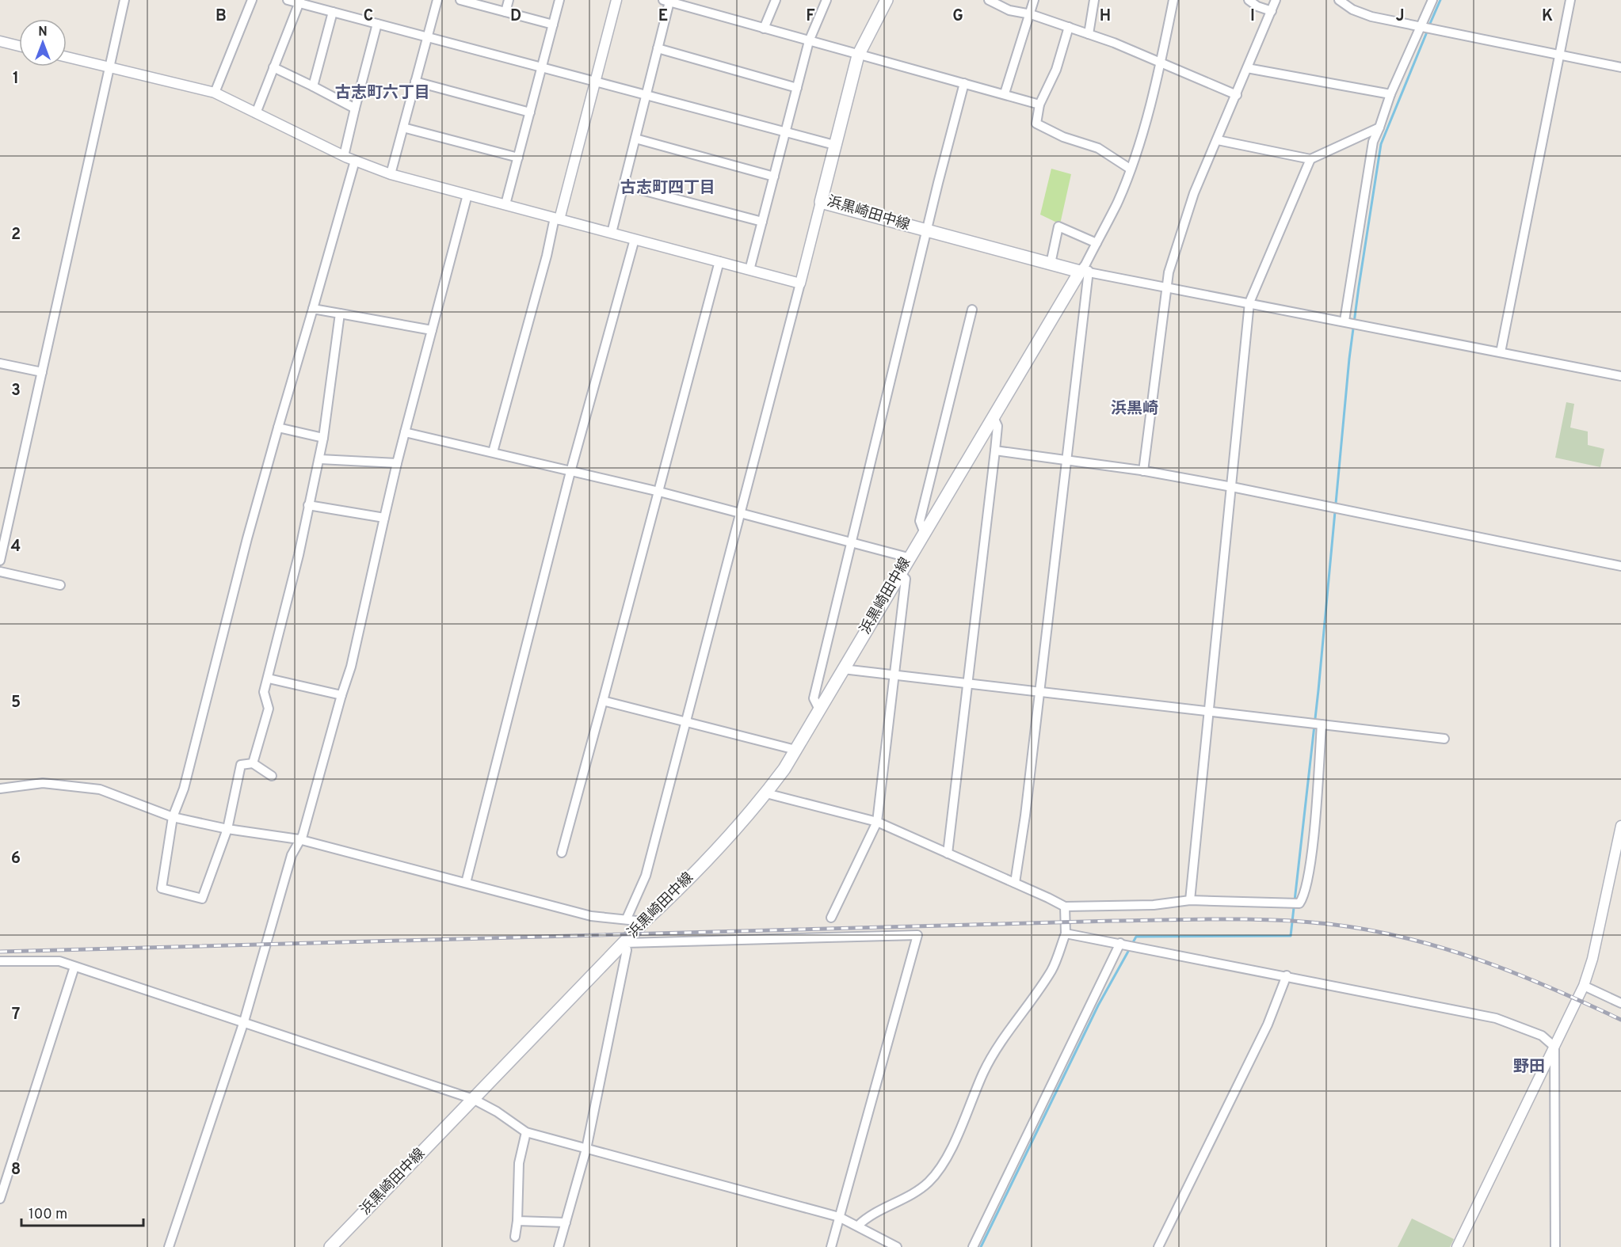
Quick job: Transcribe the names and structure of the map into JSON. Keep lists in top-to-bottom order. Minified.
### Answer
{"streets":{"main road":["浜黒崎田中線"]},"districts":["古志町六丁目","古志町四丁目","浜黒崎","野田"],"scale_bar":"100 m","north":"top","grid":{"columns":["B","C","D","E","F","G","H","I","J","K"],"rows":["1","2","3","4","5","6","7","8"]}}
